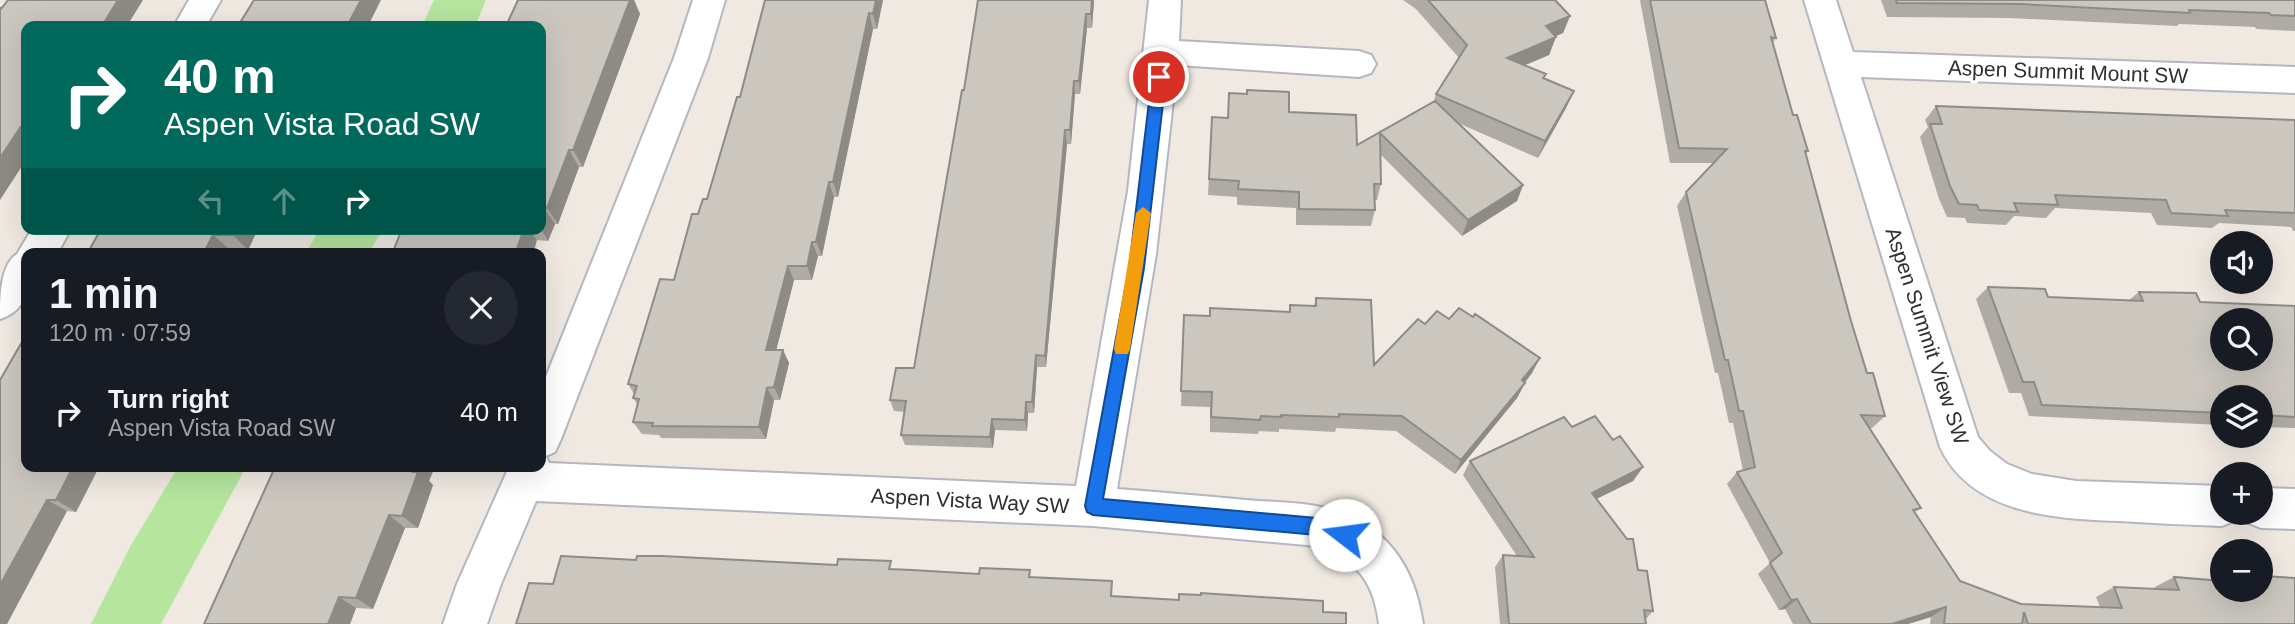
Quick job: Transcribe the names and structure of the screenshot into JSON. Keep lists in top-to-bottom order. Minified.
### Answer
{"streets":{"street":["Aspen Summit Mount SW","Aspen Summit View SW","Aspen Vista Way SW"]},"crossings":[["Aspen Summit Mount SW","Aspen Summit View SW"]],"page":{"turn":["40 m","Aspen Vista Road SW"],"map_buttons":["+","−"],"heading":["1 min","120 m · 07:59"],"list":[{"name":"Turn right","note":"Aspen Vista Road SW","value":"40 m"}]}}
